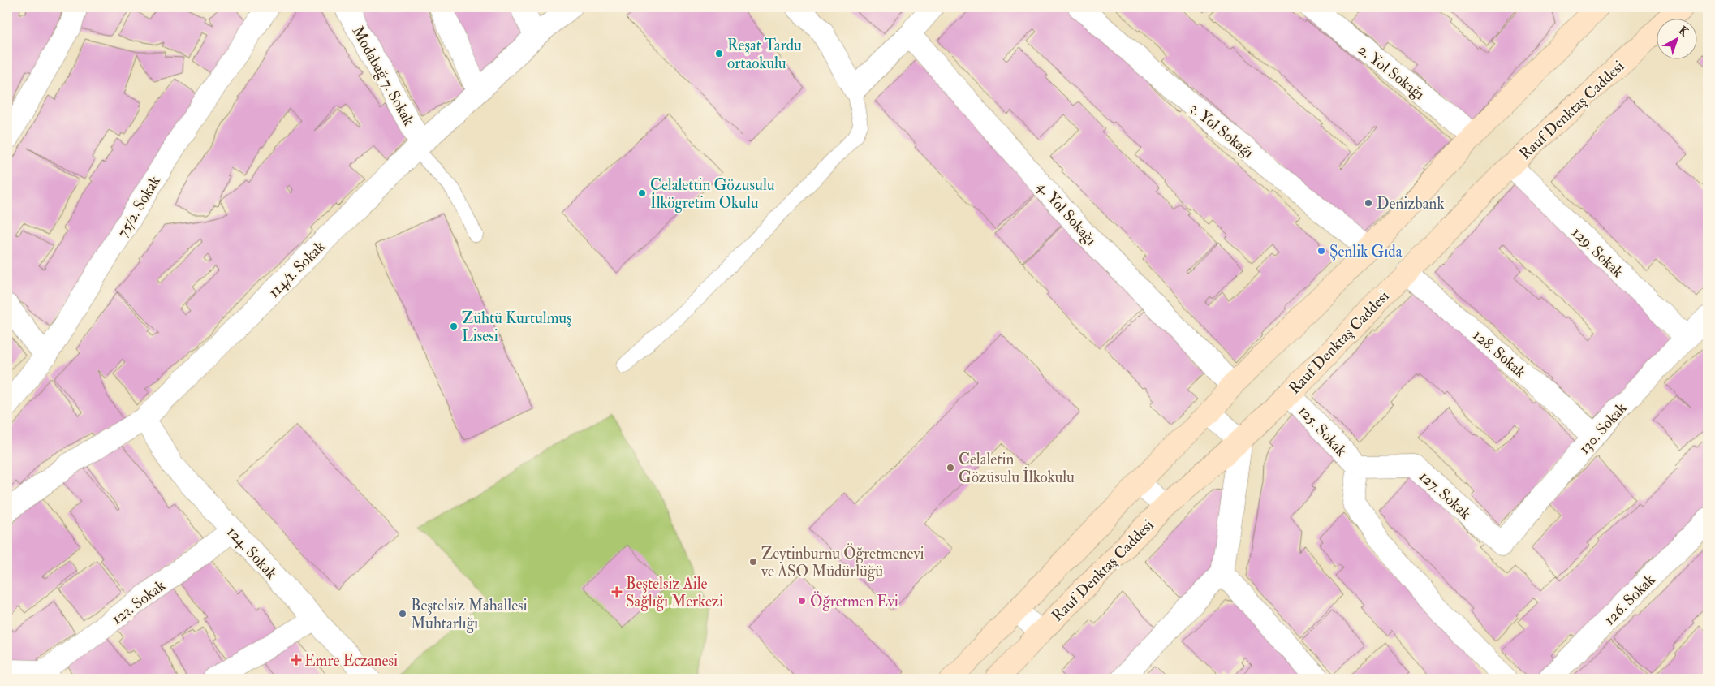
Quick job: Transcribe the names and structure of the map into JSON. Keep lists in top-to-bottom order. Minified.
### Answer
{"streets":{"main road":["Rauf Denktaş Caddesi"],"street":["2. Yol Sokağı","Modabağ 7. Sokak","3. Yol Sokağı","75/2. Sokak","4. Yol Sokağı","129. Sokak","114/1. Sokak","128. Sokak","130. Sokak","125. Sokak","127. Sokak","124. Sokak","126. Sokak","123. Sokak"]},"crossings":[["Modabağ 7. Sokak","114/1. Sokak"],["Rauf Denktaş Caddesi","129. Sokak"],["Rauf Denktaş Caddesi","128. Sokak"],["Rauf Denktaş Caddesi","125. Sokak"],["129. Sokak","130. Sokak"],["114/1. Sokak","124. Sokak"],["128. Sokak","130. Sokak"],["130. Sokak","127. Sokak"],["125. Sokak","127. Sokak"],["124. Sokak","123. Sokak"]],"places":{"other":["Reşat Tardu ortaokulu","Celalettin Gözusulu İlkögretim Okulu","Denizbank","Şenlik Gıda","Zühtü Kurtulmuş Lisesi","Celaletin Gözüsulu İlkokulu","Zeytinburnu Öğretmenevi ve ASO Müdürlüğü","Öğretmen Evi","Beştelsiz Mahallesi Muhtarlığı"],"health":["Beştelsiz Aile Sağlığı Merkezi","Emre Eczanesi"]},"north":"top right"}
